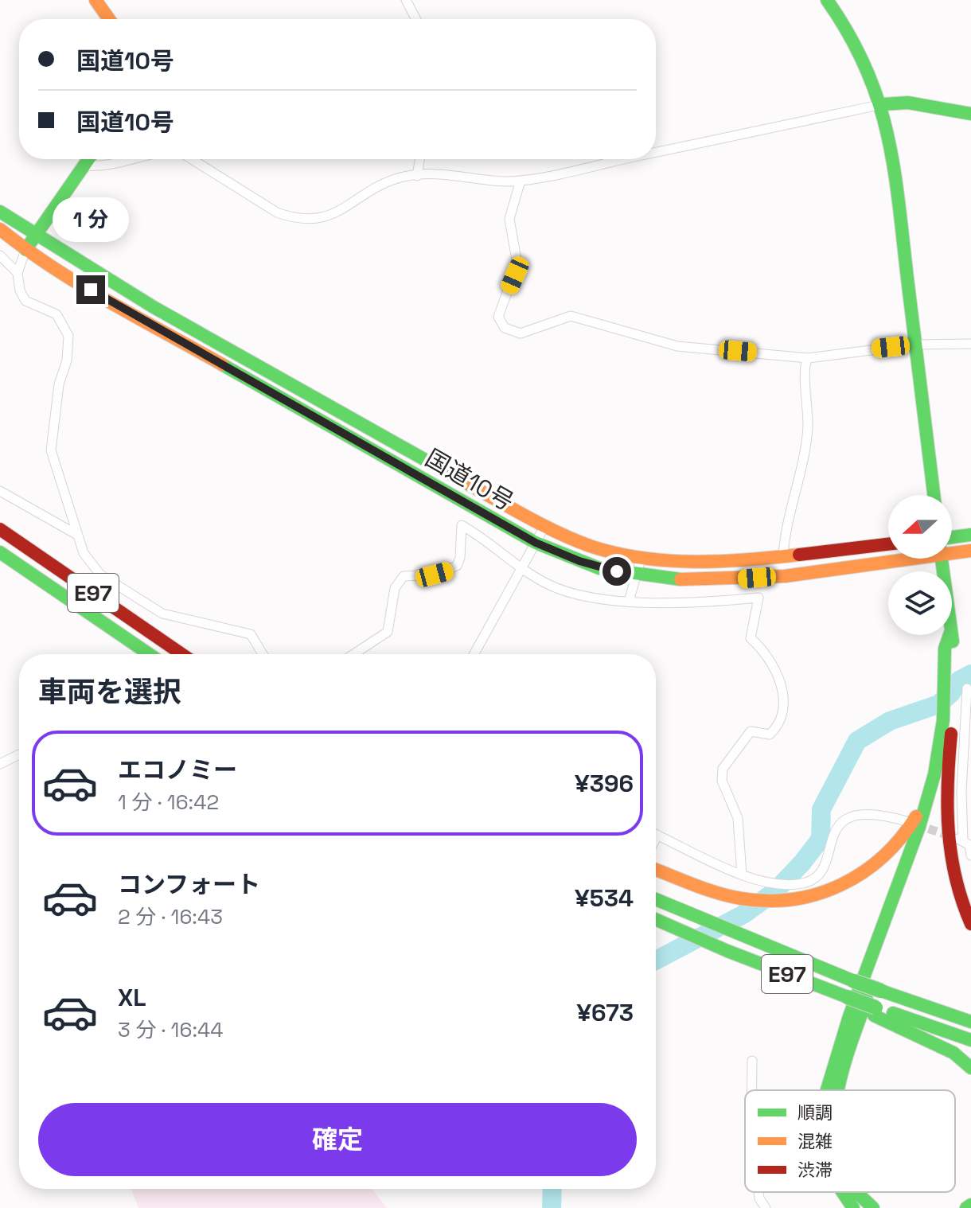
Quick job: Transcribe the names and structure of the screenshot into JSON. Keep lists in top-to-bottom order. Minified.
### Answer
{"streets":{"main road":["国道10号","E97"]},"legend":["順調","混雑","渋滞"],"north":"left","page":{"banner":["国道10号","国道10号"],"bubble":"1 分","heading":"車両を選択","list":[{"name":"エコノミー","note":"1 分 · 16:42","value":"¥396"},{"name":"コンフォート","note":"2 分 · 16:43","value":"¥534"},{"name":"XL","note":"3 分 · 16:44","value":"¥673"}],"buttons":"確定"}}
